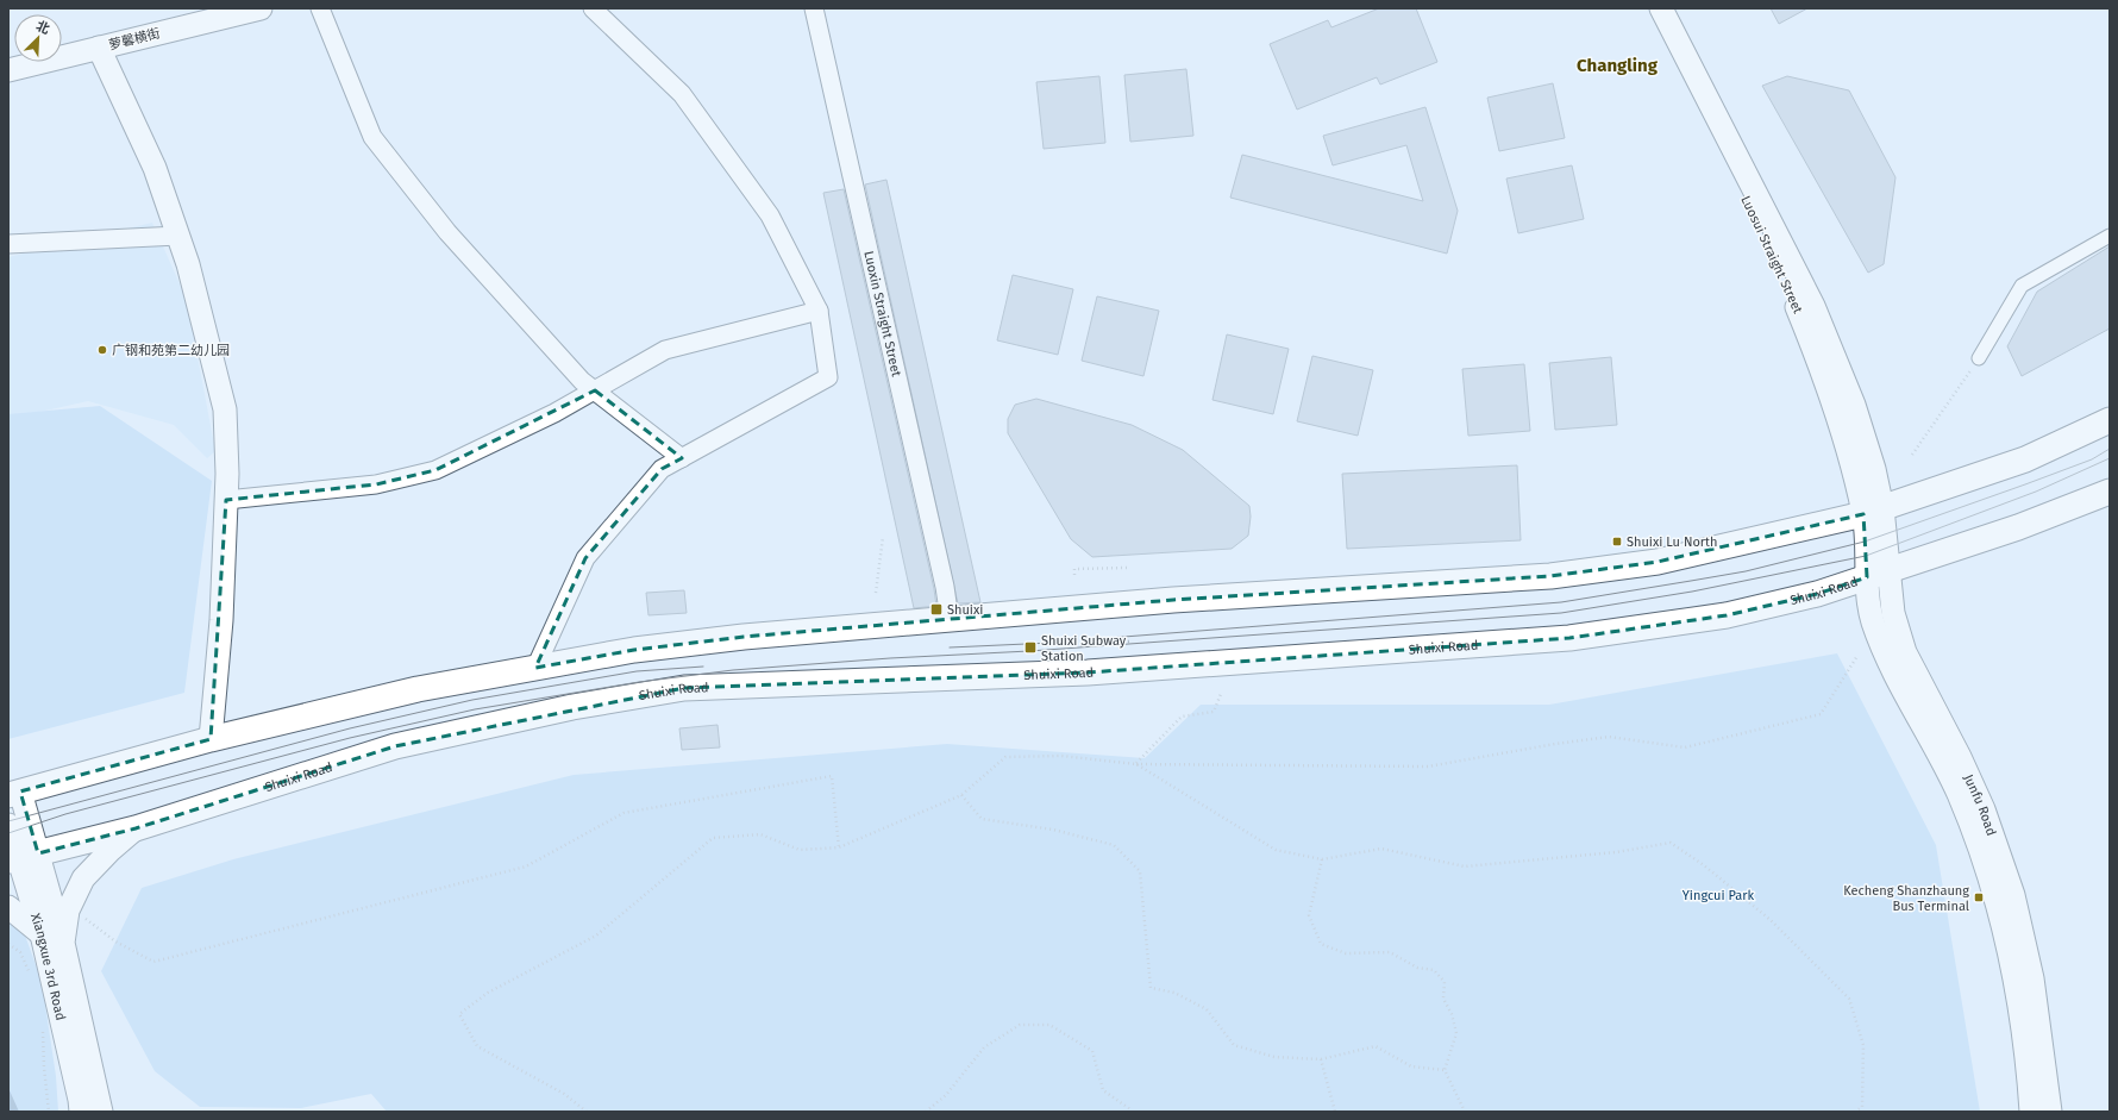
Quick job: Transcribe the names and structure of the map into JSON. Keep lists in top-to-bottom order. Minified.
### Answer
{"streets":{"main road":["Shuixi Road"],"street":["萝馨横街","Luosui Straight Street","Luoxin Straight Street","Junfu Road","Xiangxue 3rd Road"]},"crossings":[["Luosui Straight Street","Junfu Road"],["Shuixi Road","Junfu Road"],["Shuixi Road","Xiangxue 3rd Road"]],"districts":["Changling"],"parks":["Yingcui Park"],"places":{"other":["广钢和苑第二幼儿园"],"transit":["Shuixi Lu North","Shuixi","Shuixi Subway Station","Kecheng Shanzhaung Bus Terminal"]},"north":"top right"}
